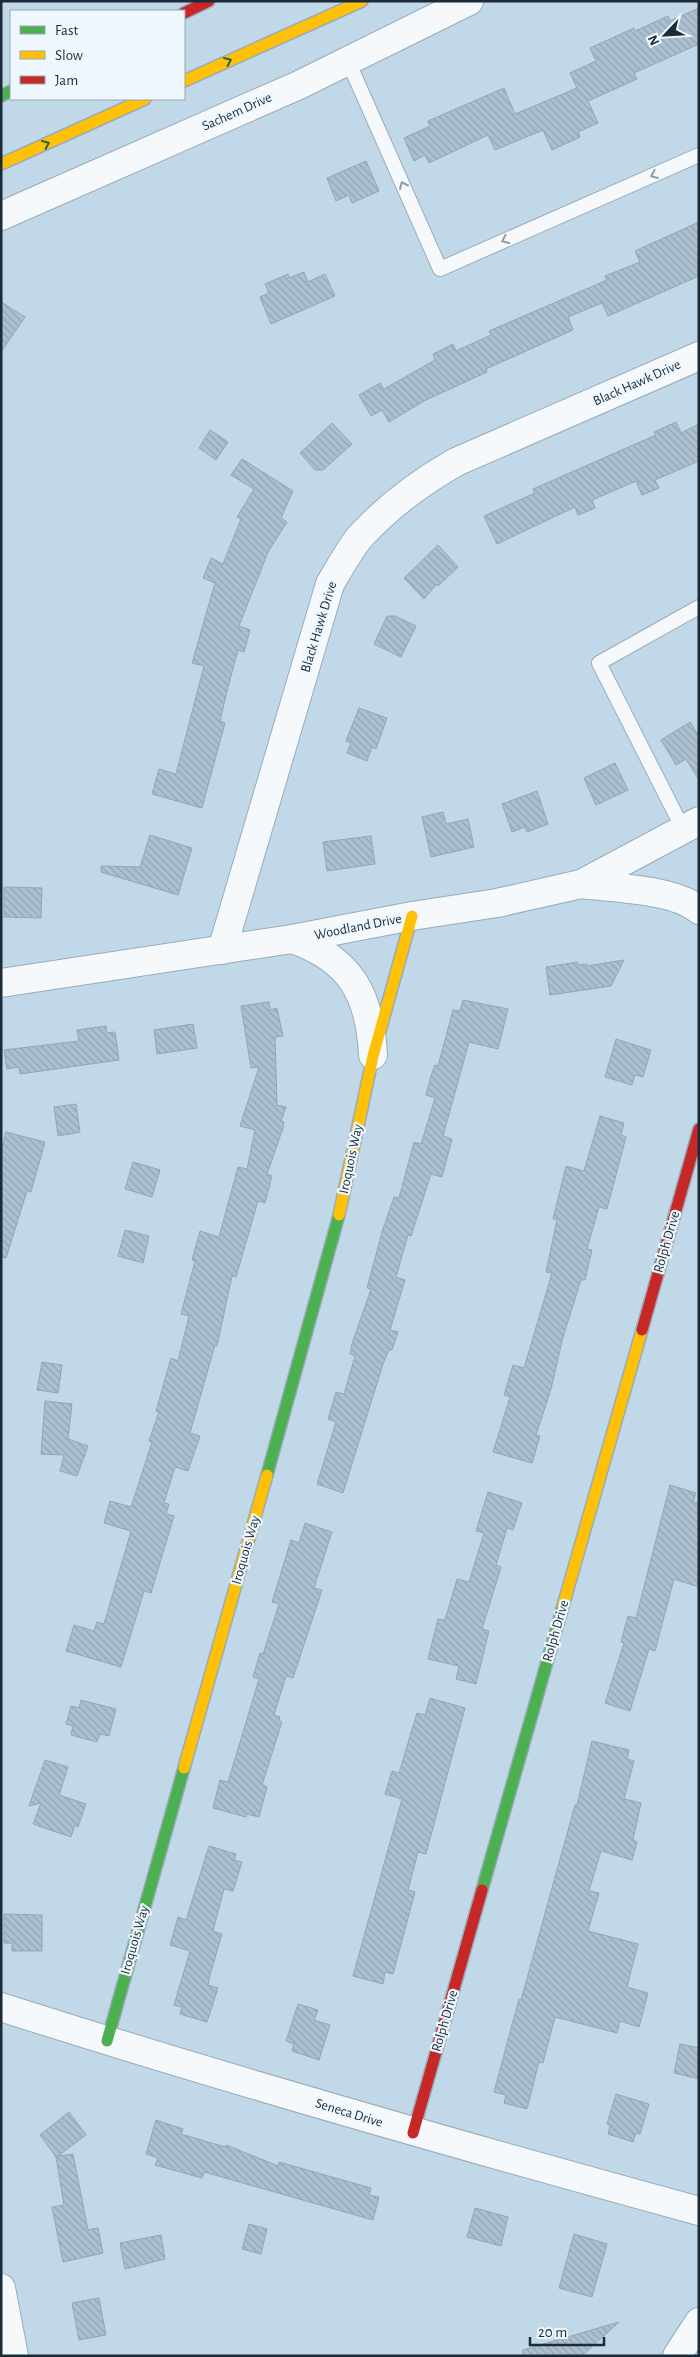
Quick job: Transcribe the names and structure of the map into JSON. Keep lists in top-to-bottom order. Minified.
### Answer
{"streets":{"street":["Sachem Drive","Black Hawk Drive","Woodland Drive","Iroquois Way","Rolph Drive","Seneca Drive"]},"crossings":[["Black Hawk Drive","Woodland Drive"],["Woodland Drive","Iroquois Way"],["Iroquois Way","Seneca Drive"],["Rolph Drive","Seneca Drive"]],"legend":["Fast","Slow","Jam"],"scale_bar":"20 m","north":"bottom left"}
